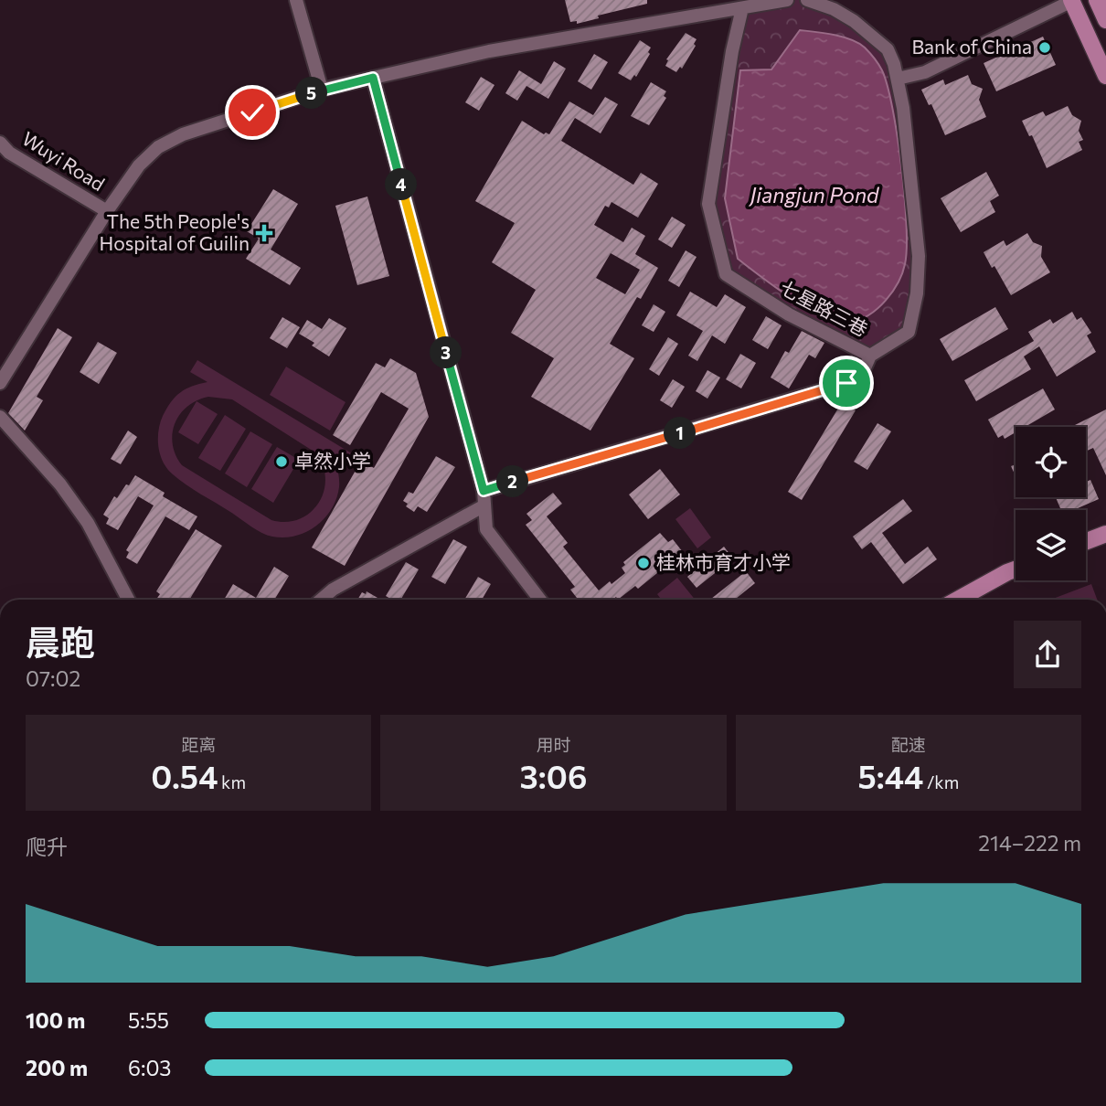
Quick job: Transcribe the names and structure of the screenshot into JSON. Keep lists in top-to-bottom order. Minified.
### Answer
{"streets":{"street":["Wuyi Road","七星路三巷"]},"water":["Jiangjun Pond"],"places":{"other":["Bank of China","卓然小学","桂林市育才小学"],"health":["The 5th People's Hospital of Guilin"]},"page":{"pins":["5","4","3","1","2"],"heading":["晨跑","07:02"],"stats":[["距离","0.54 km"],["用时","3:06"],["配速","5:44 /km"]],"chart":["爬升","214–222 m"],"list":[{"name":"100 m","note":"5:55"},{"name":"200 m","note":"6:03"}]}}
